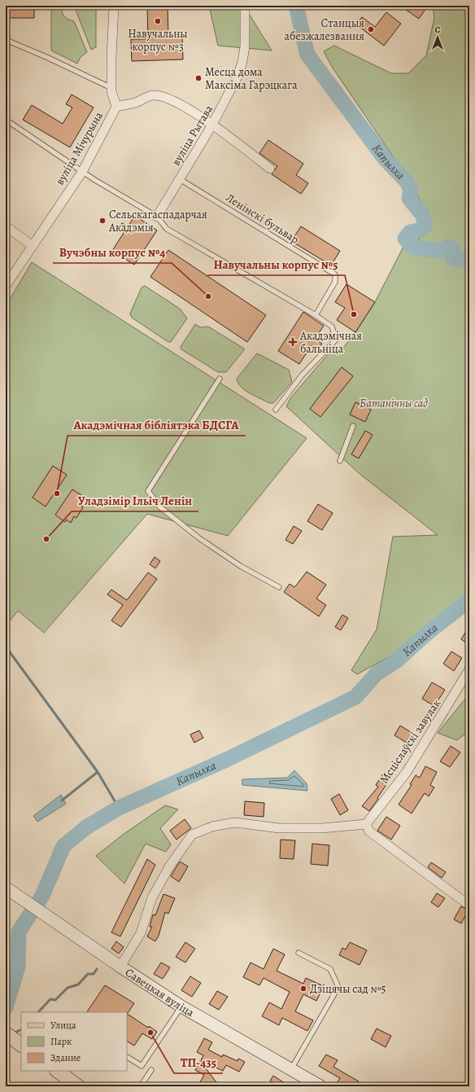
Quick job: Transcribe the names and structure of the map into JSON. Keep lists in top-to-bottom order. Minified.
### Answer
{"streets":{"main road":["Савецкая вуліца"],"street":["вуліца Рытава","вуліца Мічурына","Мсціслаўскі завулак"],"lane":["Ленінскі бульвар"]},"crossings":[["вуліца Рытава","Ленінскі бульвар"]],"water":["Капылка"],"parks":["Батанічны сад"],"places":{"other":["Навучальны корпус №3","Станцыя абезжалезвання","Месца дома Максіма Гарэцкага","Сельскагаспадарчая Акадэмія","Вучэбны корпус №4","Навучальны корпус №5","Акадэмічная бібліятэка БДСГА","Уладзімір Ільіч Ленін","Дзіцячы сад №5","ТП-435"],"health":["Акадэмічная бальніца"]},"legend":["Улица","Парк","Здание"],"north":"top"}
